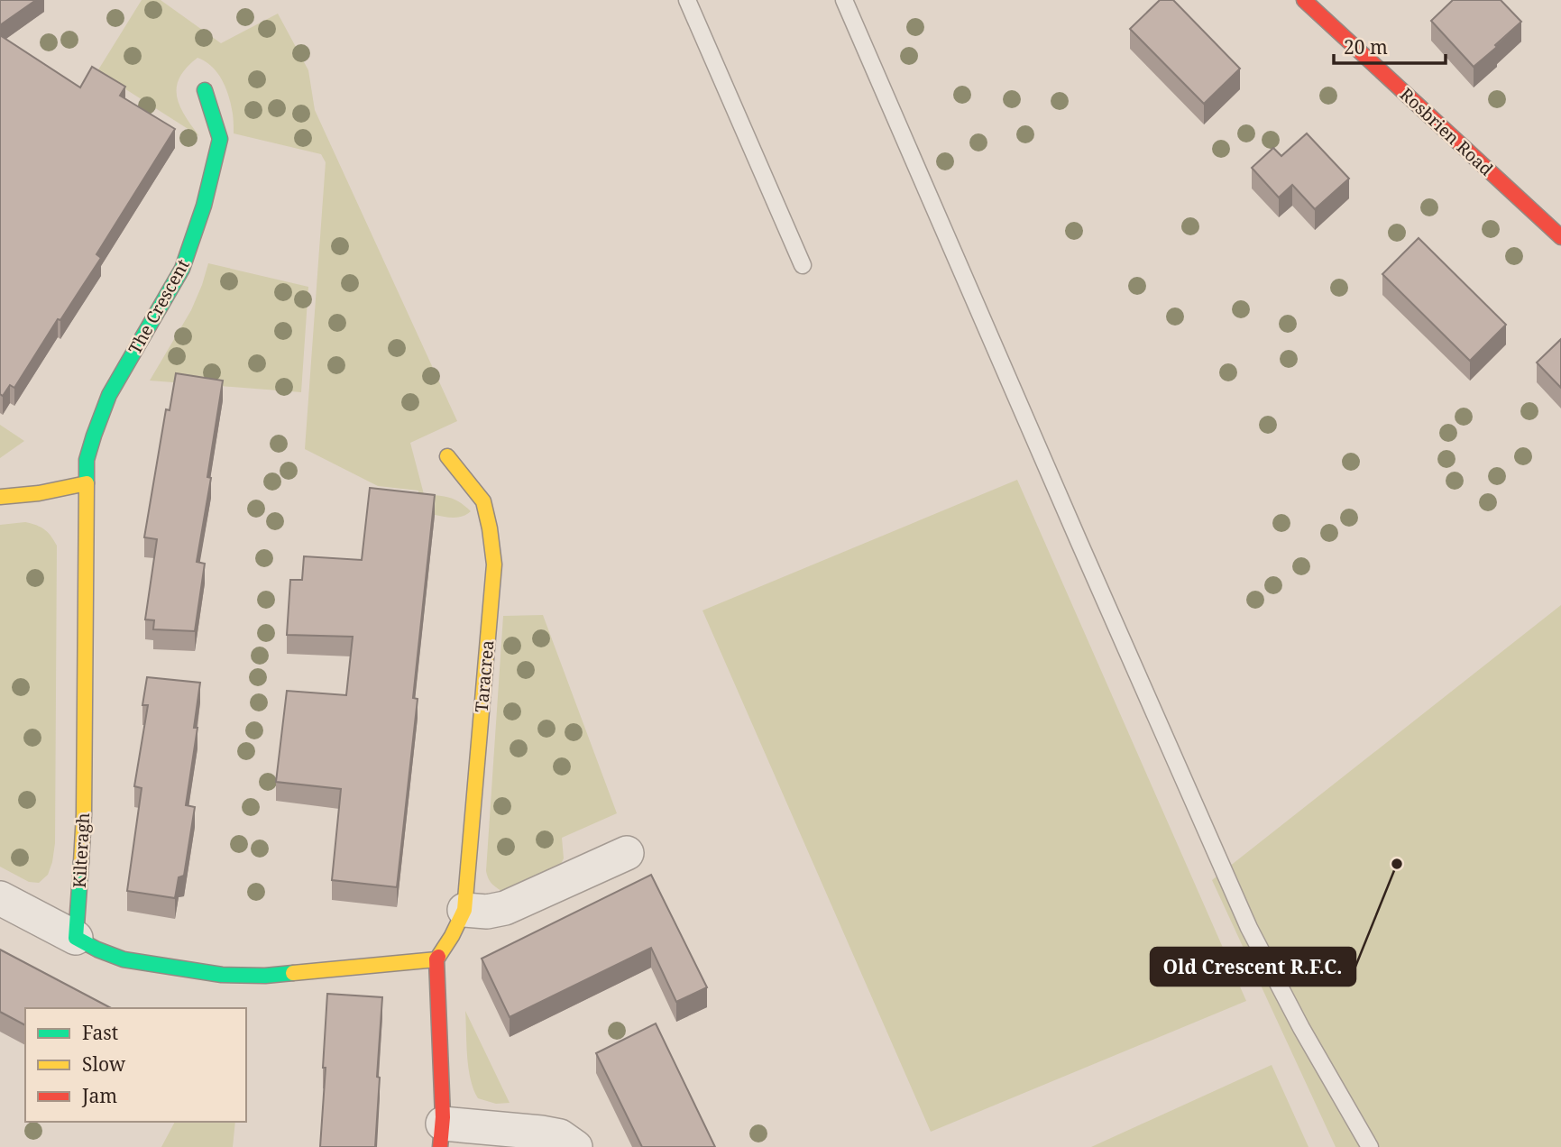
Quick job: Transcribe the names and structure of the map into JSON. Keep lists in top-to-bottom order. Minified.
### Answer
{"streets":{"street":["Rosbrien Road","The Crescent","Taracrea","Kilteragh"]},"crossings":[["The Crescent","Kilteragh"]],"places":["Old Crescent R.F.C."],"legend":["Fast","Slow","Jam"],"scale_bar":"20 m"}
